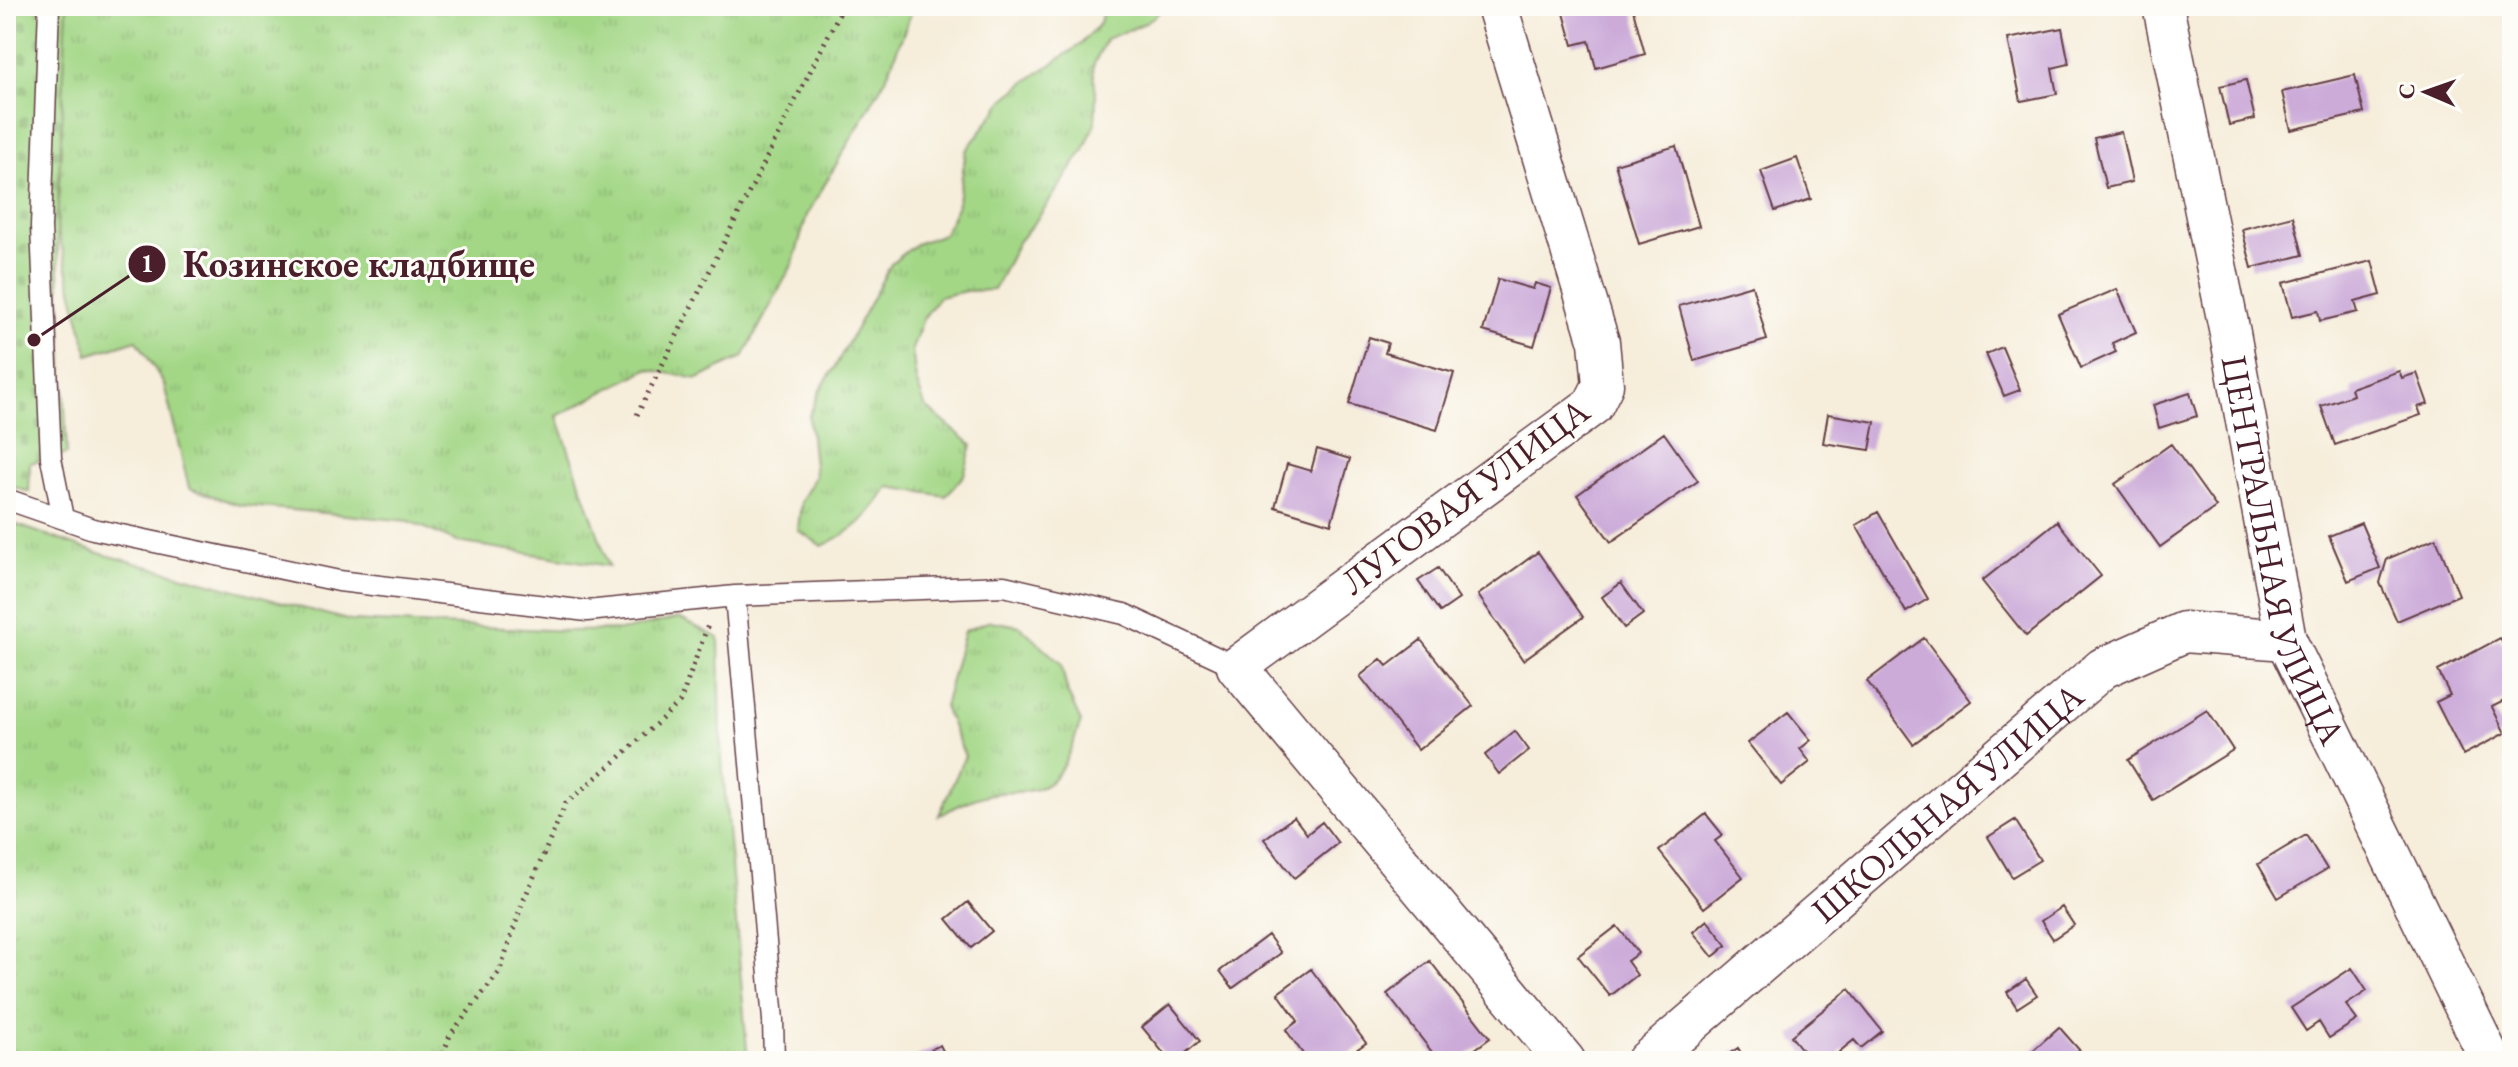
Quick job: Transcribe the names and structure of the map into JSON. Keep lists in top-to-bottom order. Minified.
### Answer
{"streets":{"street":["ЛУГОВАЯ УЛИЦА","ЦЕНТРАЛЬНАЯ УЛИЦА","ШКОЛЬНАЯ УЛИЦА"]},"crossings":[["ЦЕНТРАЛЬНАЯ УЛИЦА","ШКОЛЬНАЯ УЛИЦА"]],"places":["Козинское кладбище"],"north":"left"}
